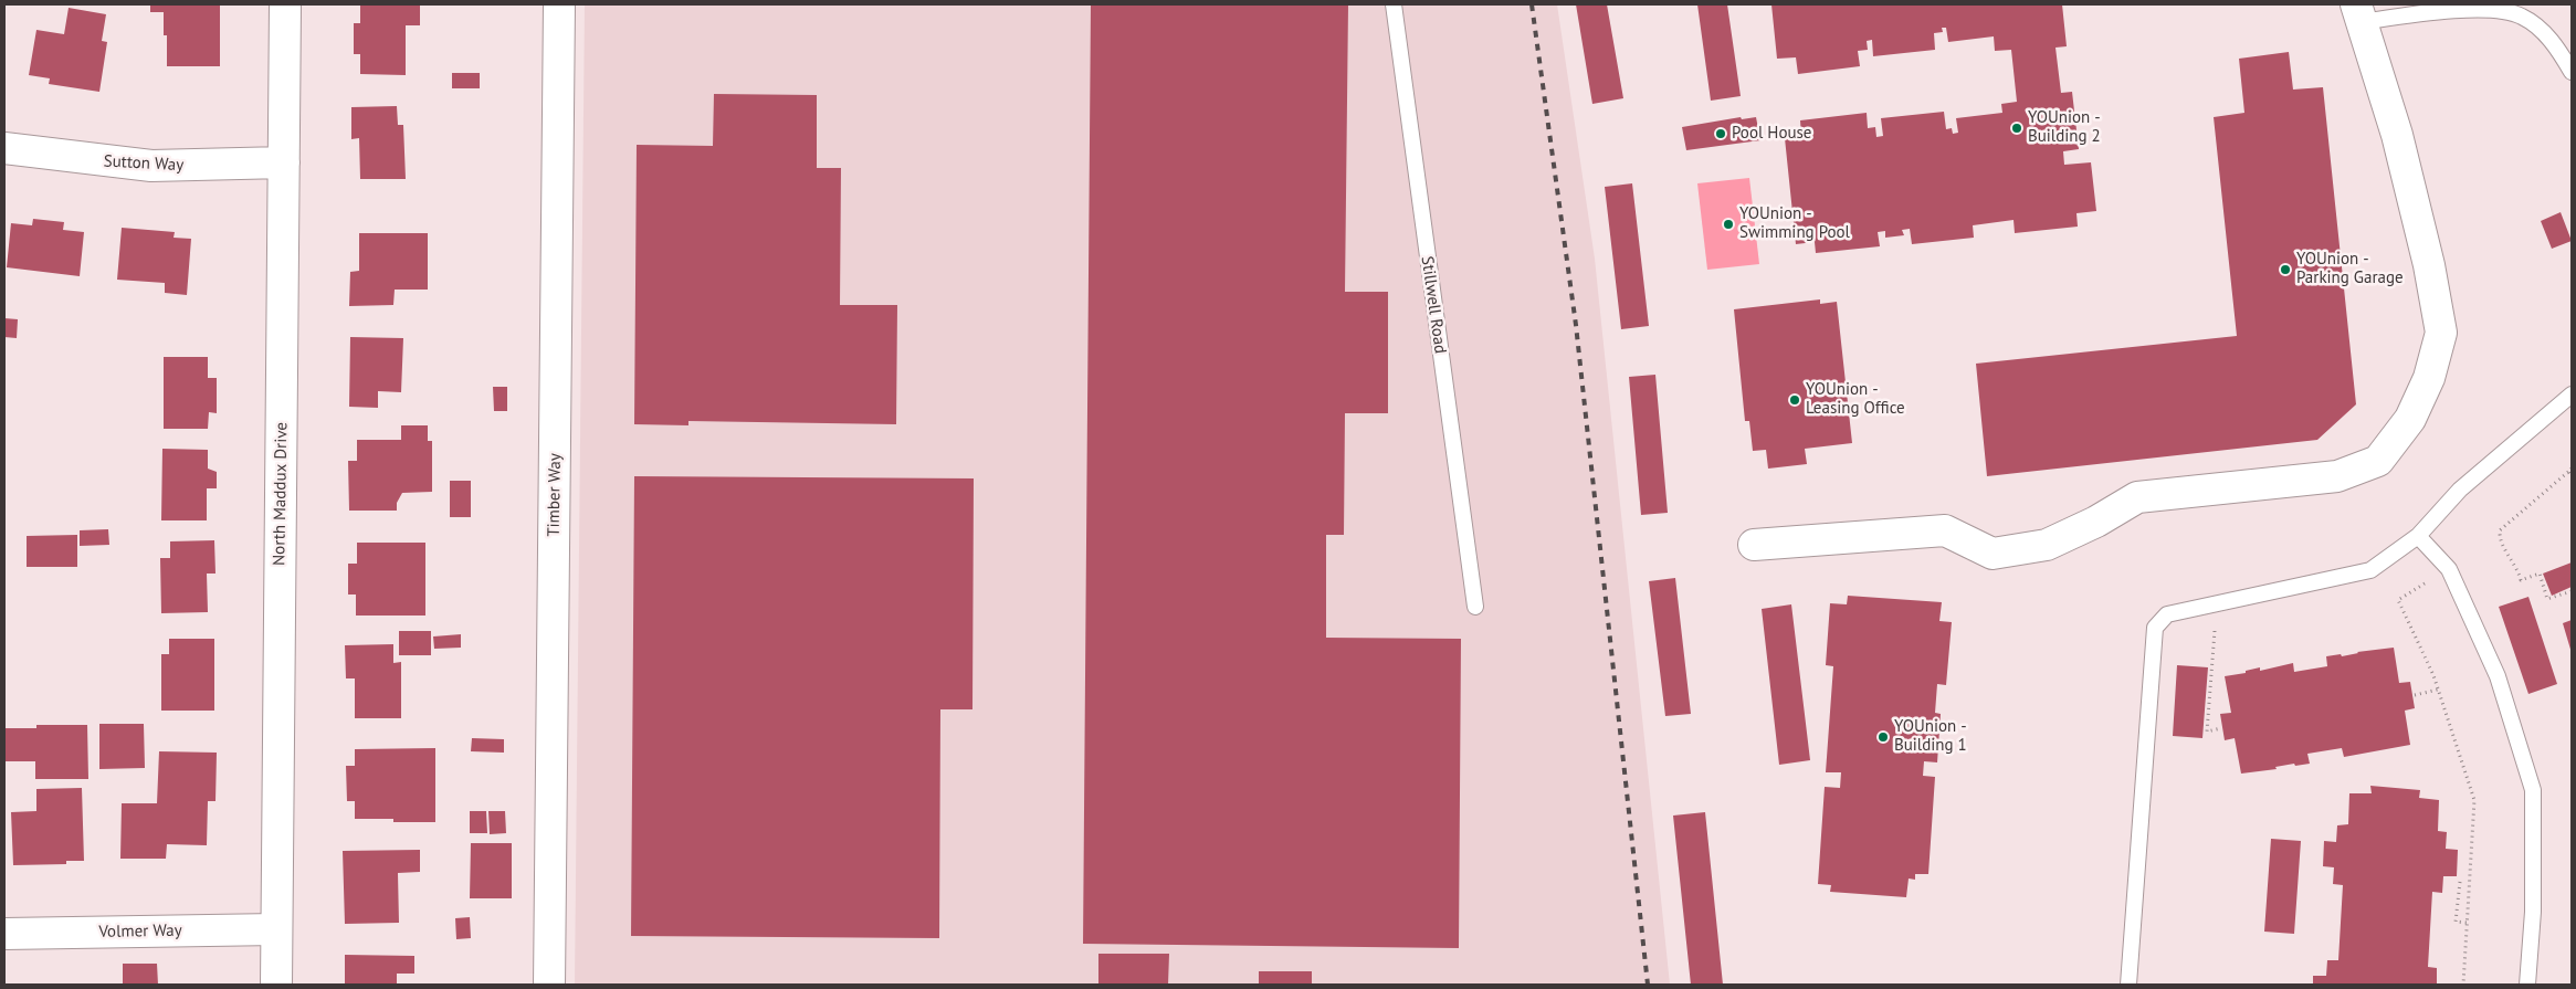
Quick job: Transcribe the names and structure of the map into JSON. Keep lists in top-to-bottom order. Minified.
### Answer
{"streets":{"street":["Sutton Way","North Maddux Drive","Timber Way","Volmer Way"],"lane":["Stillwell Road"]},"crossings":[["Sutton Way","North Maddux Drive"],["North Maddux Drive","Volmer Way"]],"places":["YOUnion - Building 2","Pool House","YOUnion - Swimming Pool","YOUnion - Parking Garage","YOUnion - Leasing Office","YOUnion - Building 1"]}
